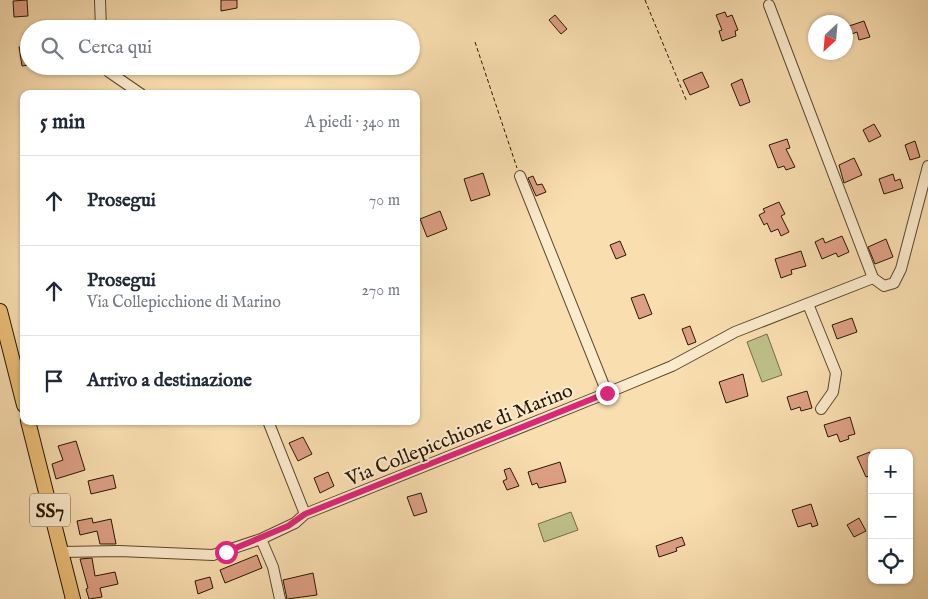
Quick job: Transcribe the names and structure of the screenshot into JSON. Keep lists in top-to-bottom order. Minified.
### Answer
{"streets":{"main road":["SS7"],"street":["Via Collepicchione di Marino"]},"crossings":[["Via Collepicchione di Marino","SS7"]],"north":"bottom left","page":{"search":"Cerca qui","heading":["5 min","A piedi · 340 m"],"list":[["Prosegui","70 m"],["Prosegui","Via Collepicchione di Marino","270 m"],"Arrivo a destinazione"],"map_buttons":["+","−"]}}
